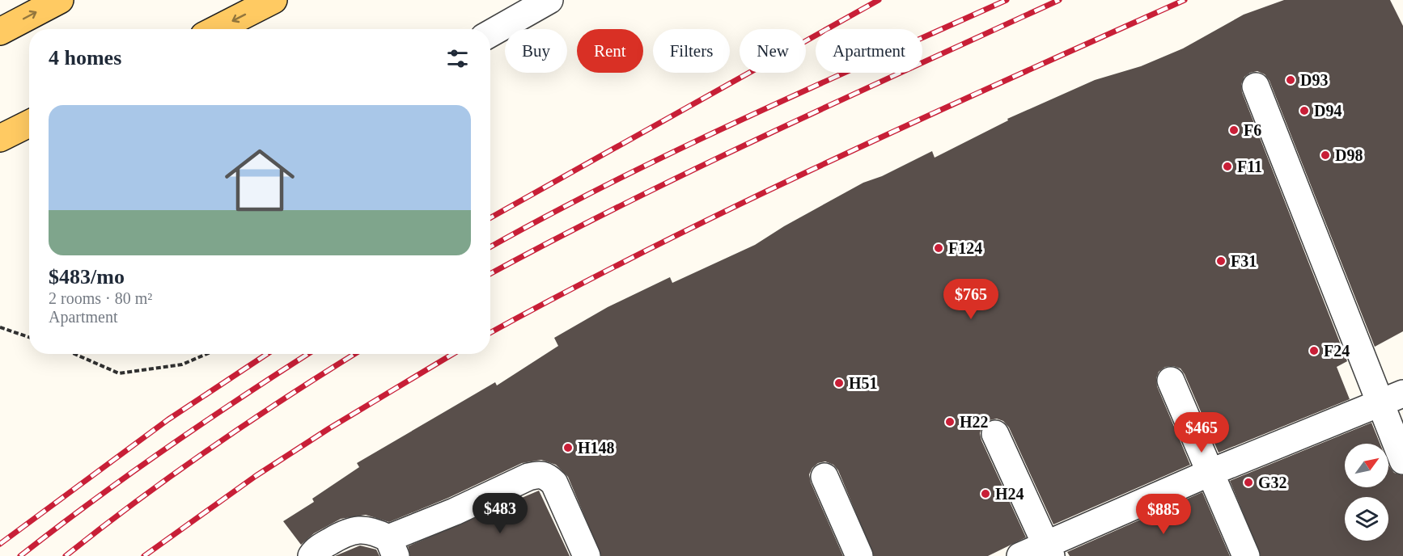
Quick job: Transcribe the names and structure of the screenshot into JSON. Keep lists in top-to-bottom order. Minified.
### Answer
{"places":["D93","D94","F6","D98","F11","F124","F31","F24","H51","H22","H148","G32","H24"],"north":"top right","page":{"chip":["Buy","Rent","Filters","New","Apartment"],"heading":"4 homes","list":[{"name":"$483/mo","note":"2 rooms · 80 m² · Apartment"}],"price":["$765","$465","$483","$885"]}}
